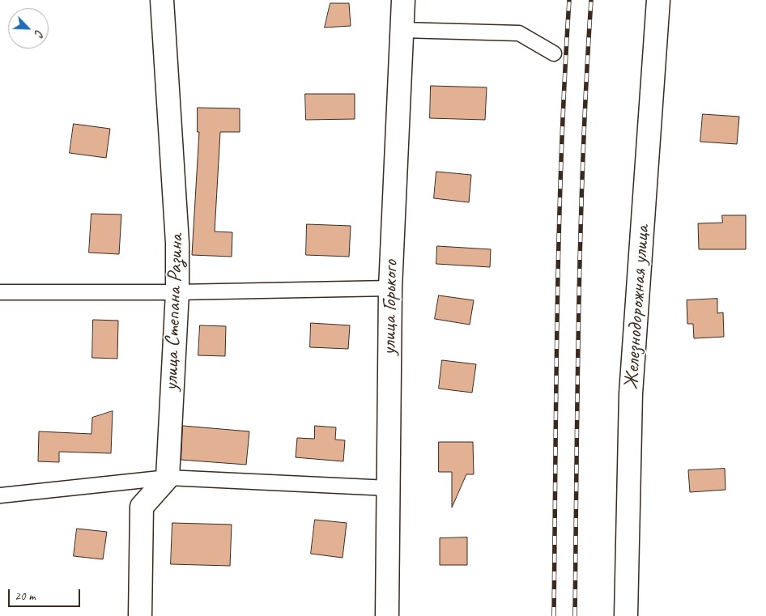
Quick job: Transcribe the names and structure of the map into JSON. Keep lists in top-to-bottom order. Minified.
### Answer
{"streets":{"street":["улица Горького","Железнодорожная улица","улица Степана Разина"]},"scale_bar":"20 m","north":"bottom right"}
